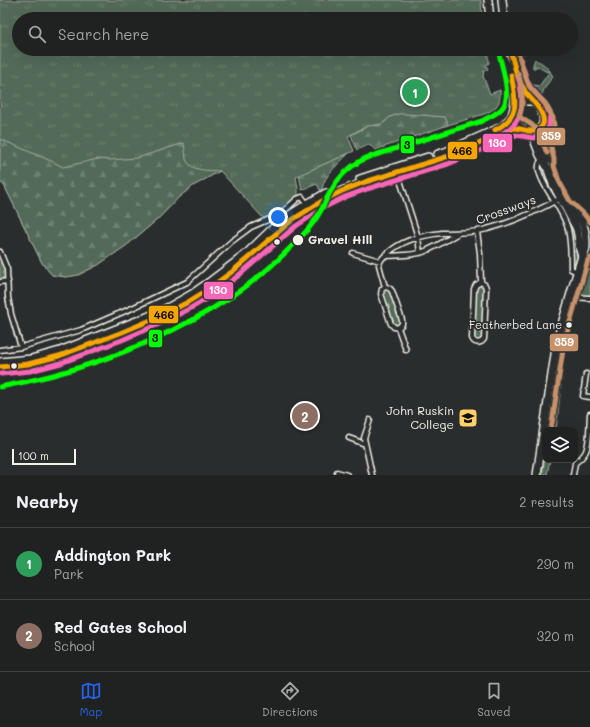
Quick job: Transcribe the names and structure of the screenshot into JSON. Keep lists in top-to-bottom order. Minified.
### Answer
{"streets":{"street":["Crossways"]},"places":{"other":["Gravel Hill","Featherbed Lane"],"school or university":["John Ruskin College"]},"lines":["transit line 3","transit line 466","transit line 130","transit line 359"],"scale_bar":"100 m","page":{"search":"Search here","pins":["1","2"],"scale":"100 m","heading":["Nearby","2 results"],"list":[{"mark":"1","name":"Addington Park","note":"Park","value":"290 m"},{"mark":"2","name":"Red Gates School","note":"School","value":"320 m"}],"nav":["Map","Directions","Saved"]}}
